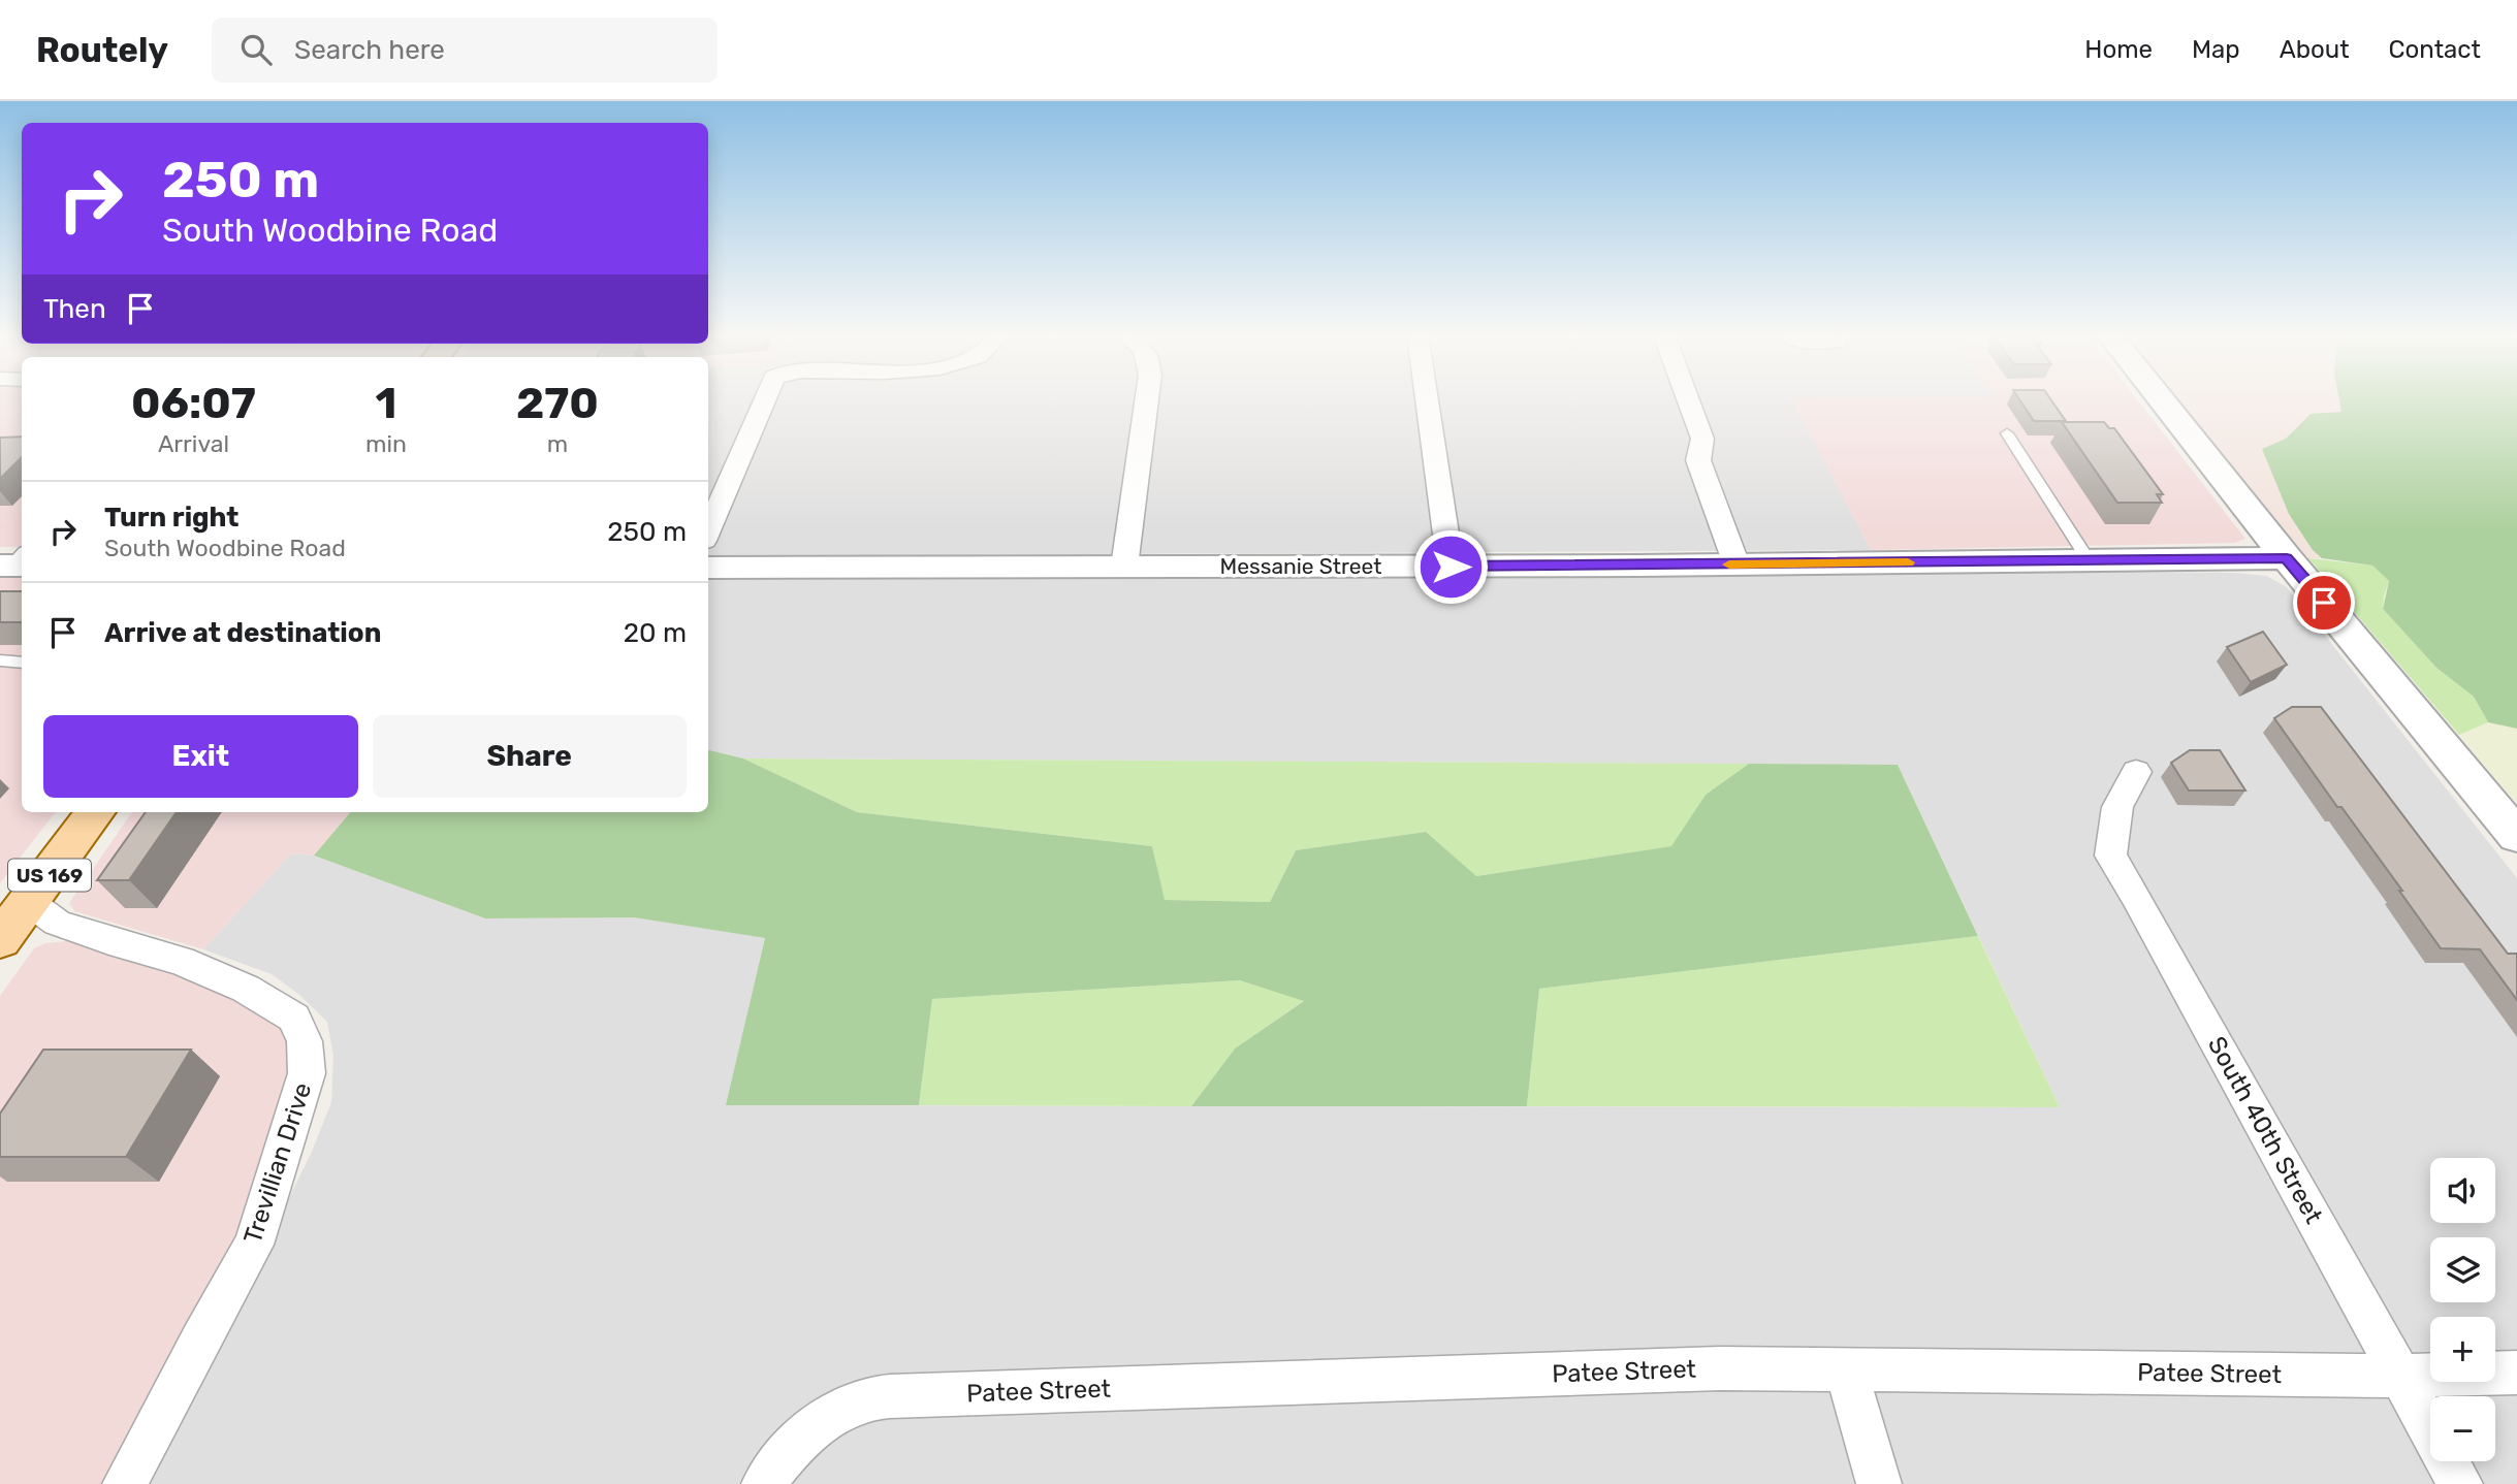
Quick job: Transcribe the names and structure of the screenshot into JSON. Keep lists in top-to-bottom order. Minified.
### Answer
{"streets":{"main road":["US 169"],"street":["Messanie Street","South 40th Street","Trevillian Drive","Patee Street"]},"crossings":[["US 169","Trevillian Drive"],["South 40th Street","Patee Street"]],"page":{"header":"Routely","search":"Search here","nav":["Home","Map","About","Contact"],"turn":["250 m","South Woodbine Road"],"then":"Then","eta":["06:07","Arrival","1","min","270","m"],"list":[{"name":"Turn right","note":"South Woodbine Road","value":"250 m"},{"name":"Arrive at destination","value":"20 m"}],"buttons":["Exit","Share"],"map_buttons":["+","−"]}}
